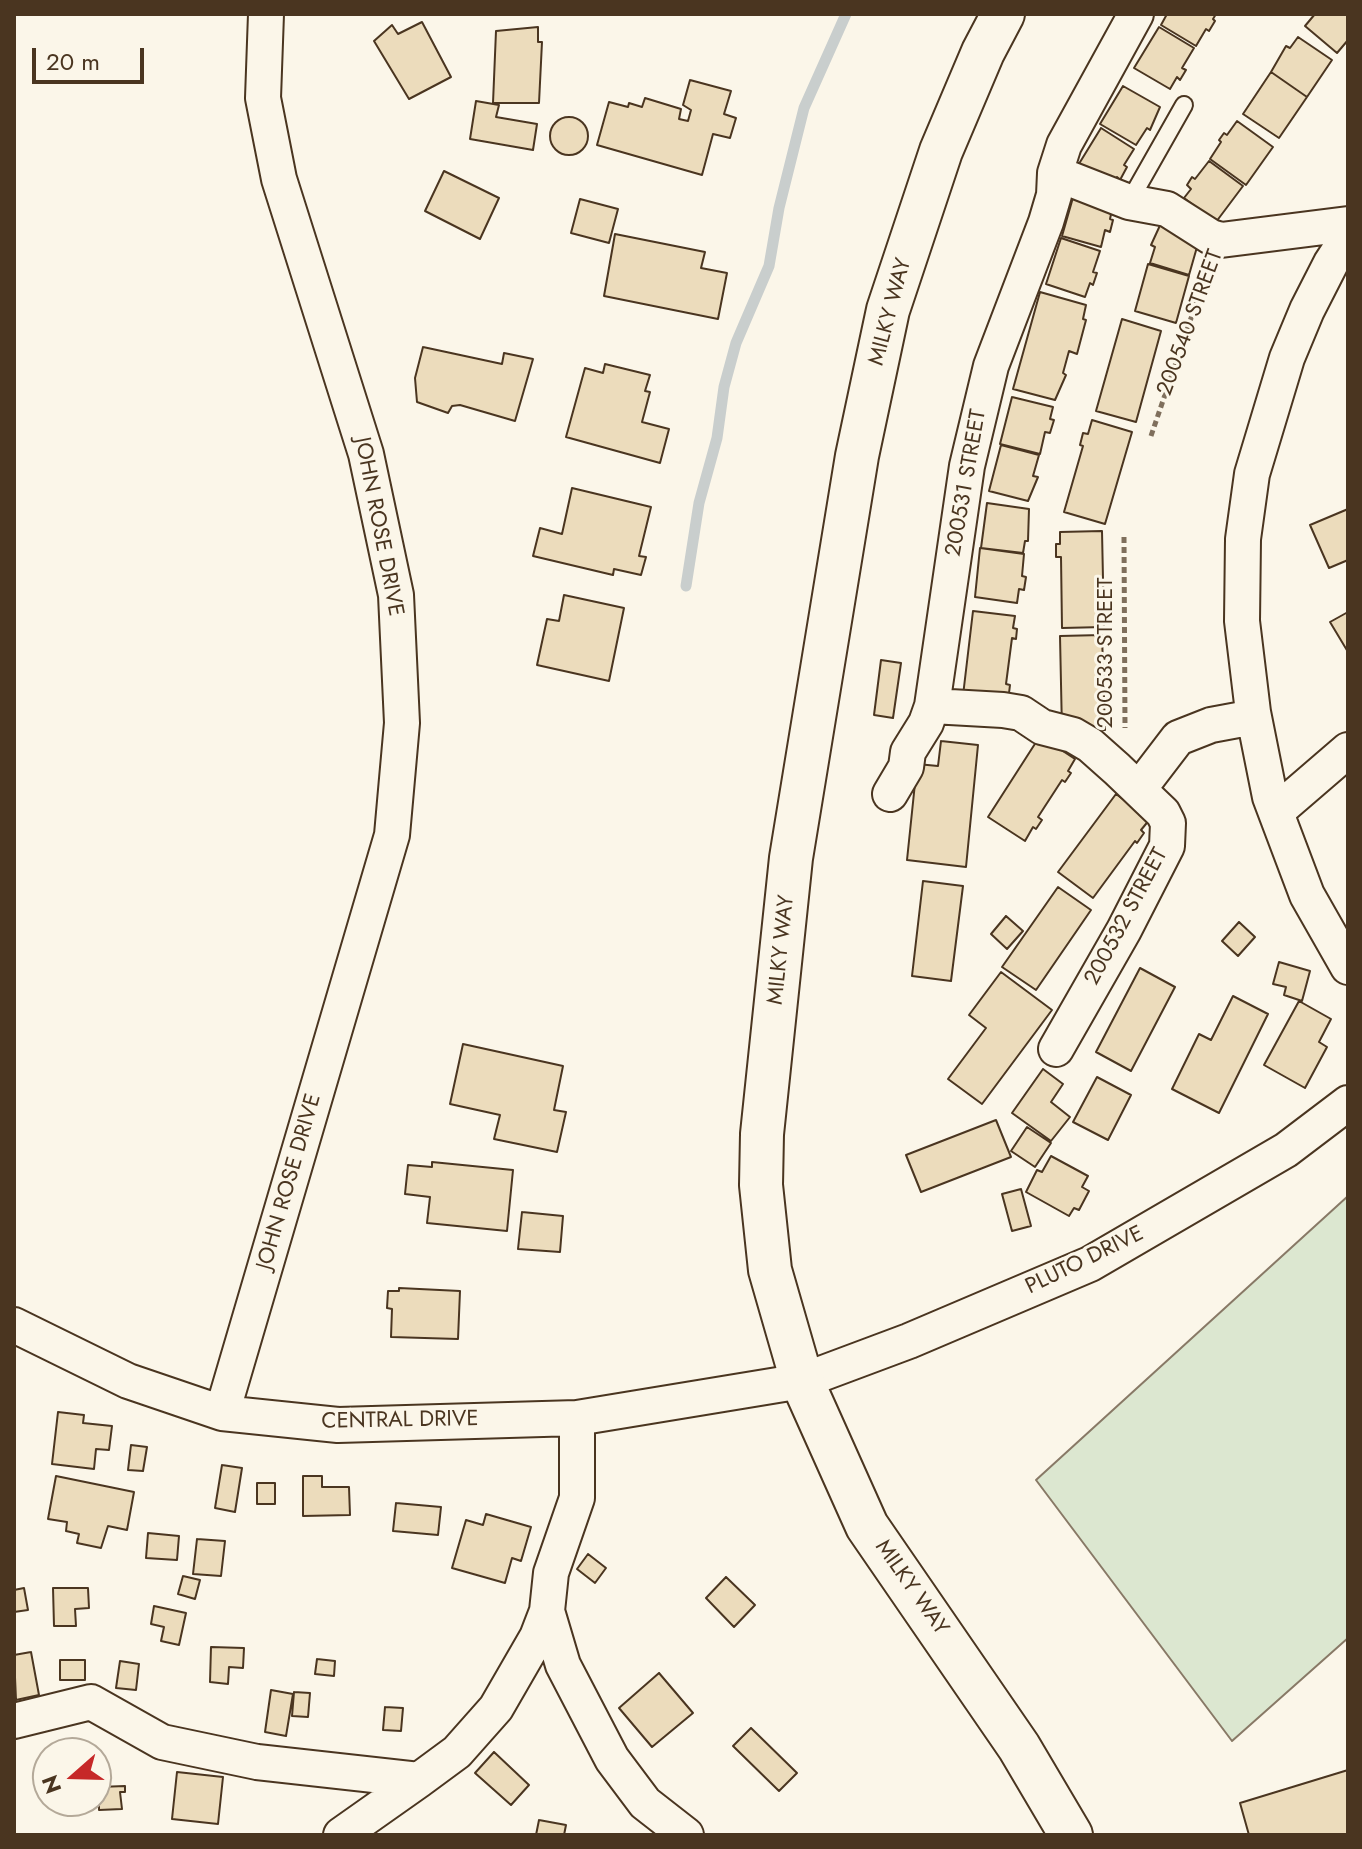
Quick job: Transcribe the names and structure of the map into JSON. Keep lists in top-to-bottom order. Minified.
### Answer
{"streets":{"street":["MILKY WAY","200540 STREET","200531 STREET","JOHN ROSE DRIVE","200532 STREET","PLUTO DRIVE","CENTRAL DRIVE"],"path":["200533 STREET"]},"crossings":[["MILKY WAY","PLUTO DRIVE"],["MILKY WAY","CENTRAL DRIVE"],["200531 STREET","200532 STREET"],["JOHN ROSE DRIVE","CENTRAL DRIVE"],["200533 STREET","200532 STREET"],["PLUTO DRIVE","CENTRAL DRIVE"]],"scale_bar":"20 m","north":"left"}
